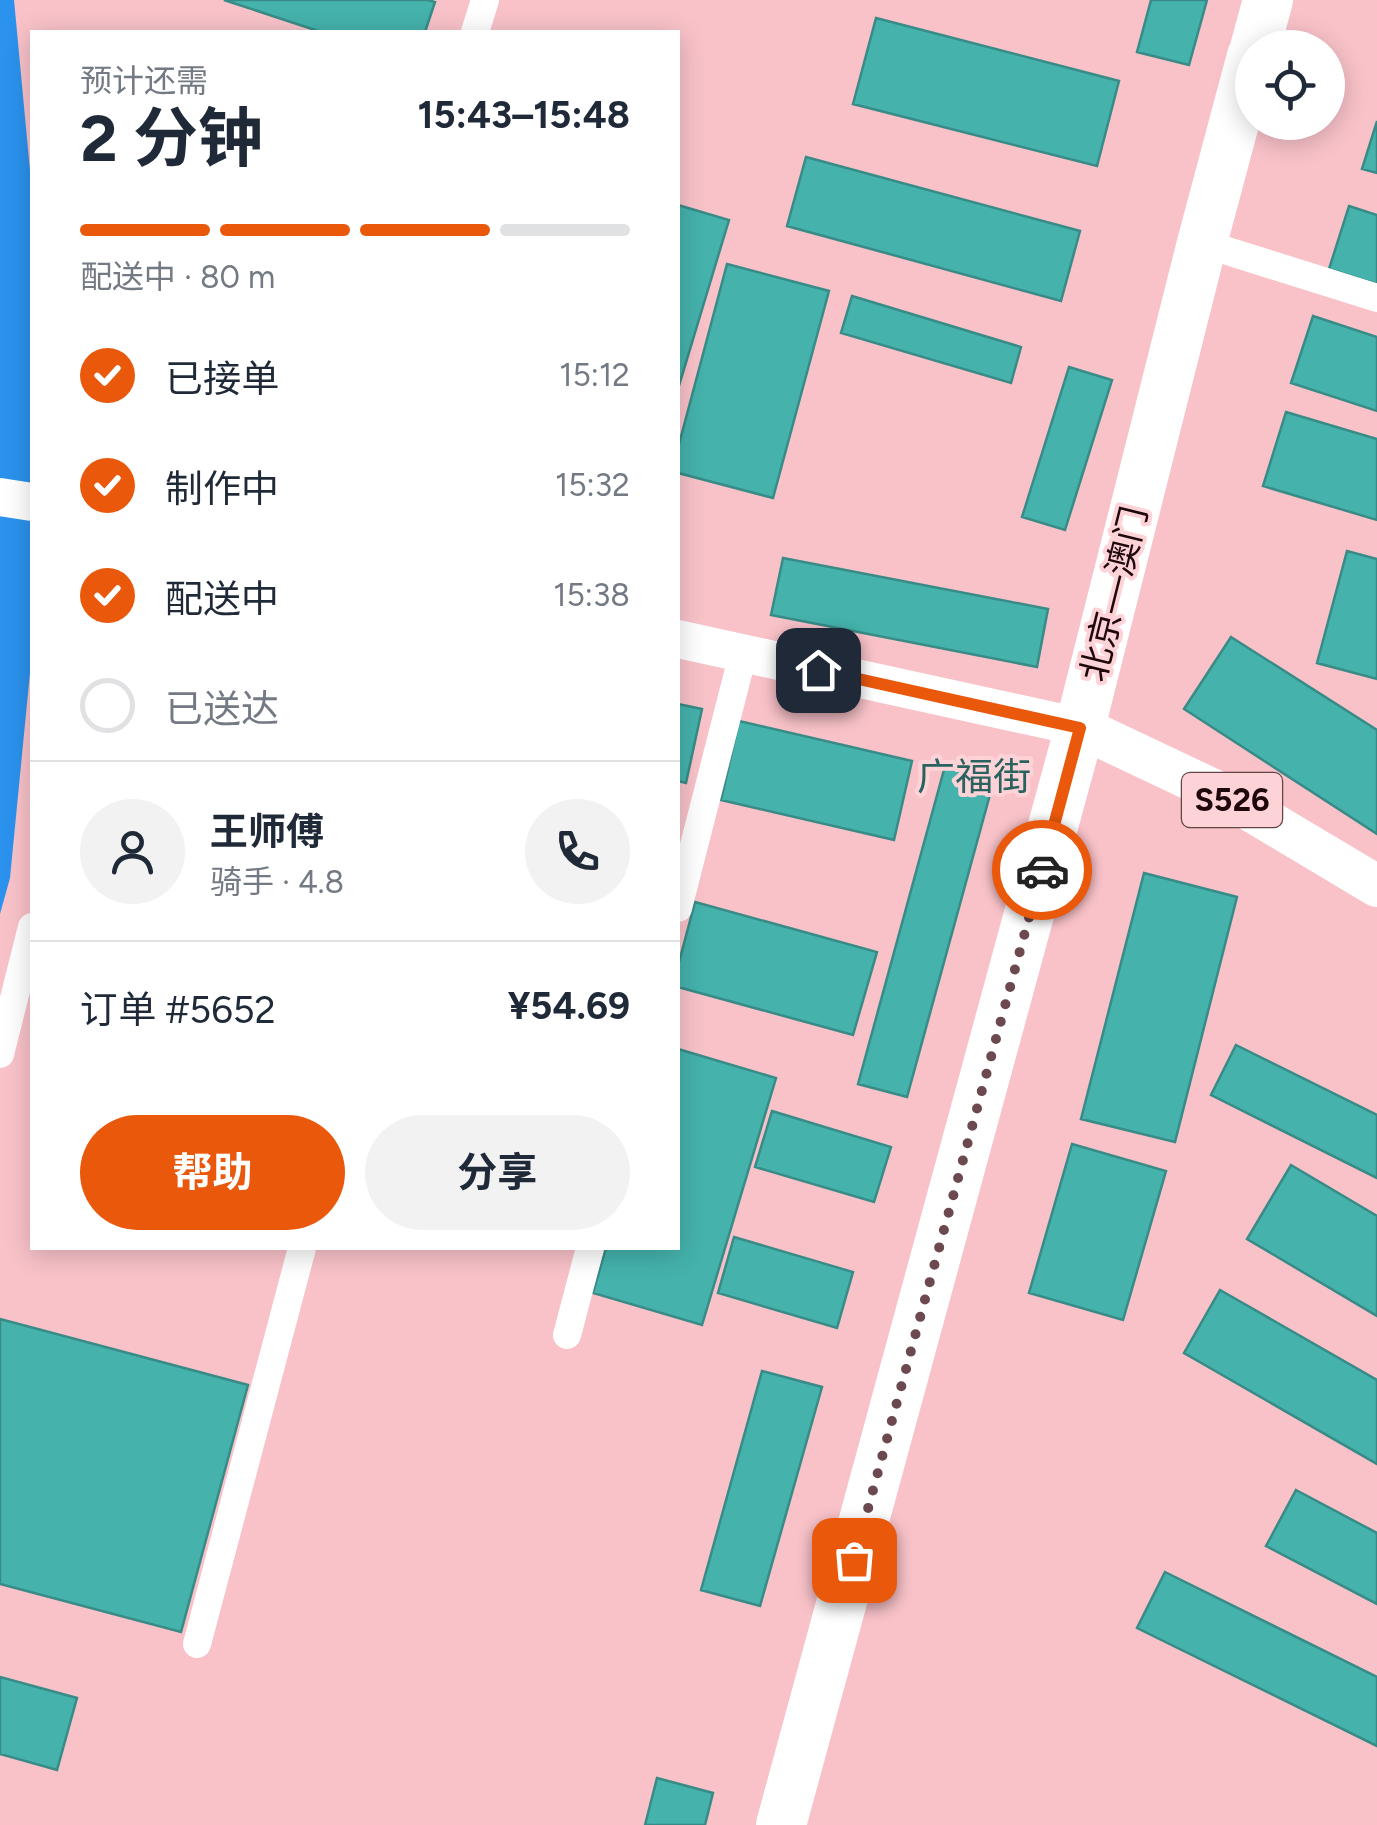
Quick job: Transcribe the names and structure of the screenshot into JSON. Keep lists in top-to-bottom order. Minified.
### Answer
{"streets":{"highway":["北京—澳门"],"main road":["S526"]},"crossings":[["北京—澳门","S526"]],"districts":["广福街"],"page":{"heading":["2 分钟","预计还需","15:43–15:48"],"panel":["王师傅","骑手 · 4.8","订单 #5652","¥54.69"],"bar":"配送中 · 80 m","list":[["已接单","15:12"],["制作中","15:32"],["配送中","15:38"],"已送达"],"buttons":["帮助","分享"]}}
